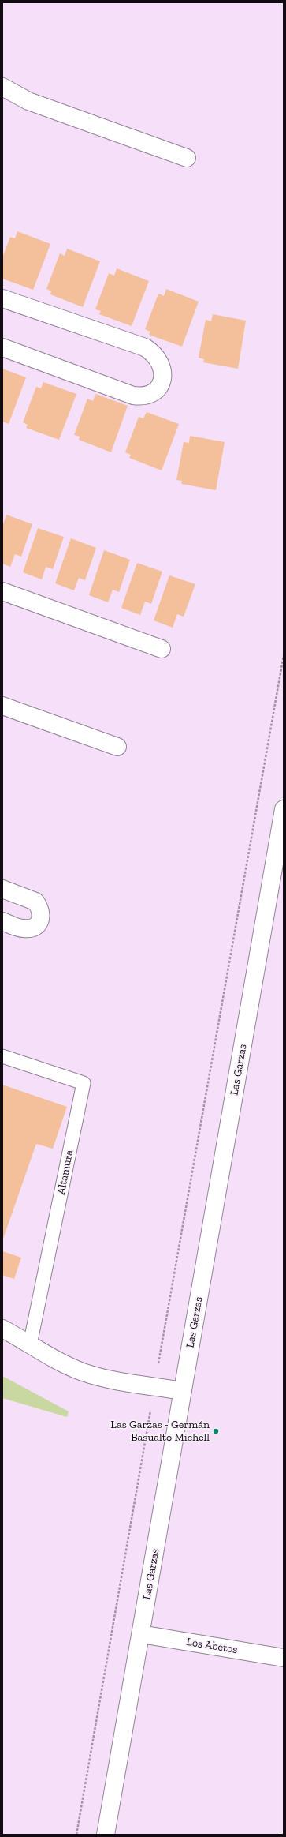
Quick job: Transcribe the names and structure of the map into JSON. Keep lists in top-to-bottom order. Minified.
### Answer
{"streets":{"street":["Las Garzas","Los Abetos"],"lane":["Altamura"]},"crossings":[["Las Garzas","Los Abetos"]],"places":["Las Garzas - Germán Basualto Michell"]}
